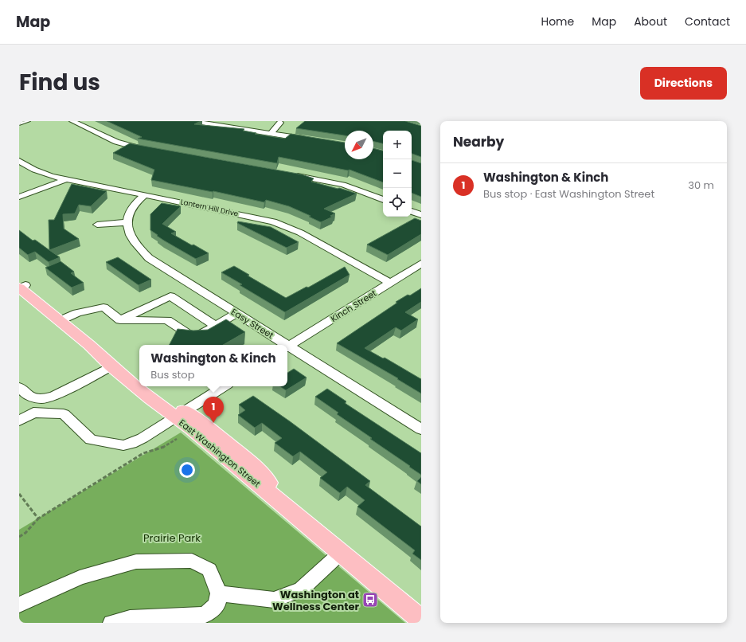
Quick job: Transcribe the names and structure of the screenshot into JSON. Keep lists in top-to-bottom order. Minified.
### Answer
{"streets":{"main road":["East Washington Street"],"street":["Lantern Hill Drive","Kinch Street","Easy Street"]},"crossings":[["Lantern Hill Drive","Kinch Street"]],"parks":["Prairie Park"],"places":{"bus stop":["Washington at Wellness Center"]},"north":"bottom left","page":{"header":"Map","nav":["Home","Map","About","Contact"],"title":"Find us","buttons":"Directions","heading":"Nearby","map_buttons":["+","−"],"list":[{"mark":"1","name":"Washington & Kinch","note":"Bus stop · East Washington Street","value":"30 m"}],"popup":["Washington & Kinch","Bus stop"],"pins":"1"}}
